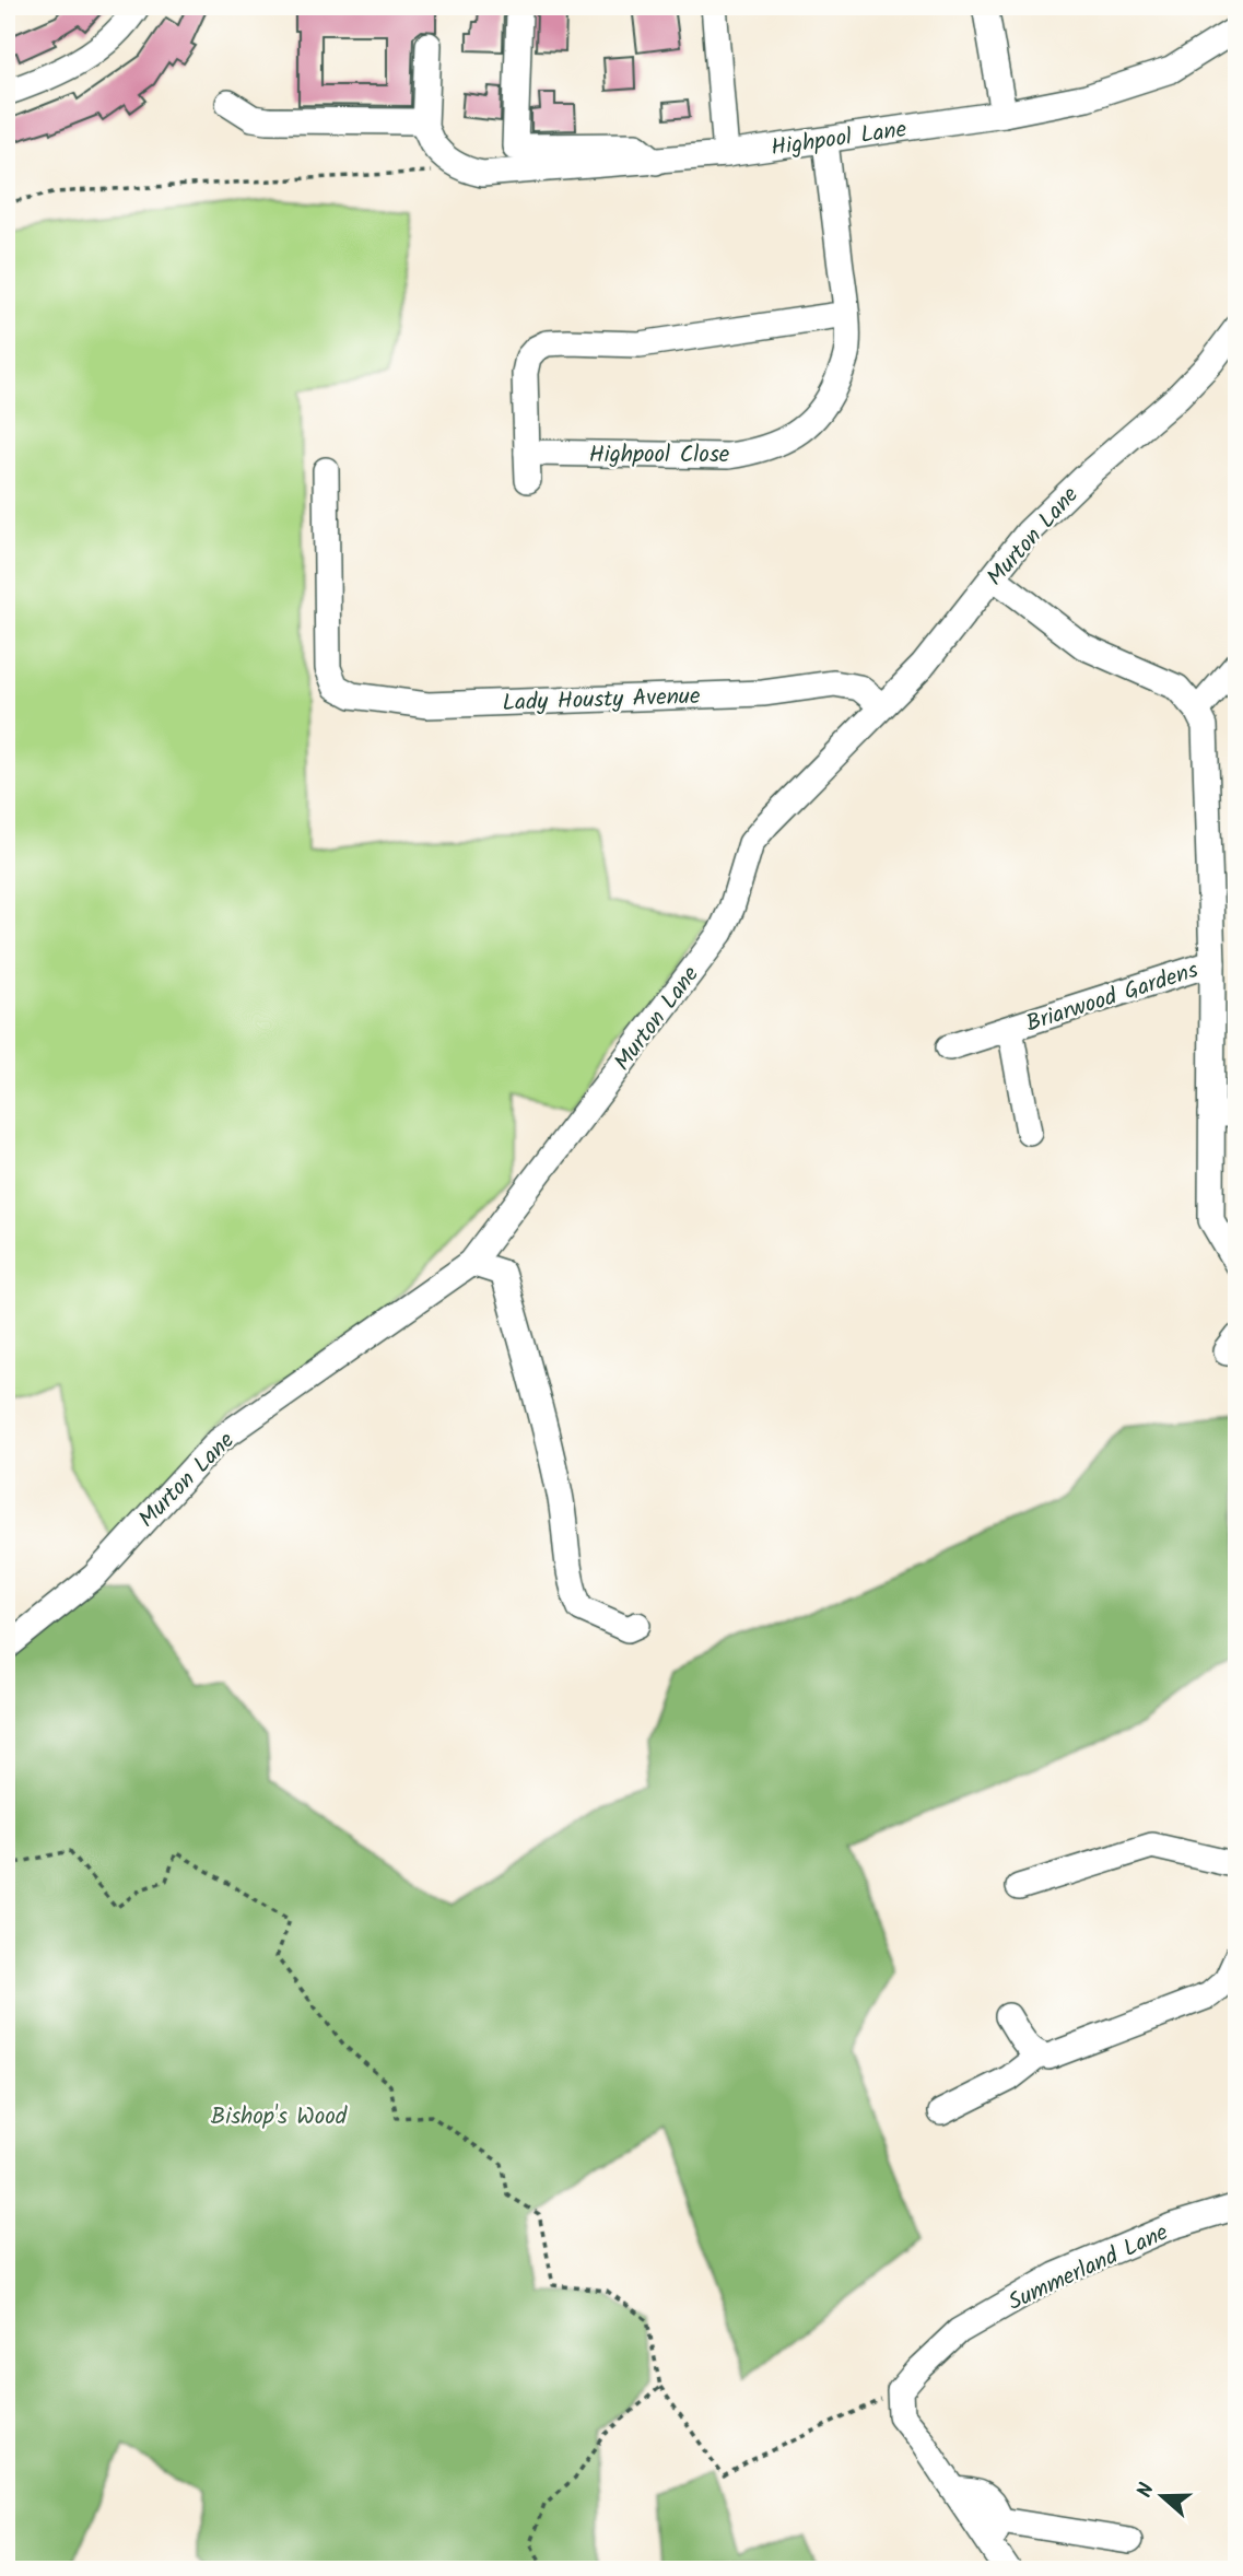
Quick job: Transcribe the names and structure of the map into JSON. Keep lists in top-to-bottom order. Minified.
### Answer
{"streets":{"street":["Highpool Lane","Highpool Close","Murton Lane","Lady Housty Avenue","Briarwood Gardens","Summerland Lane"]},"crossings":[["Highpool Lane","Highpool Close"],["Murton Lane","Lady Housty Avenue"]],"parks":["Bishop's Wood"],"north":"left"}
